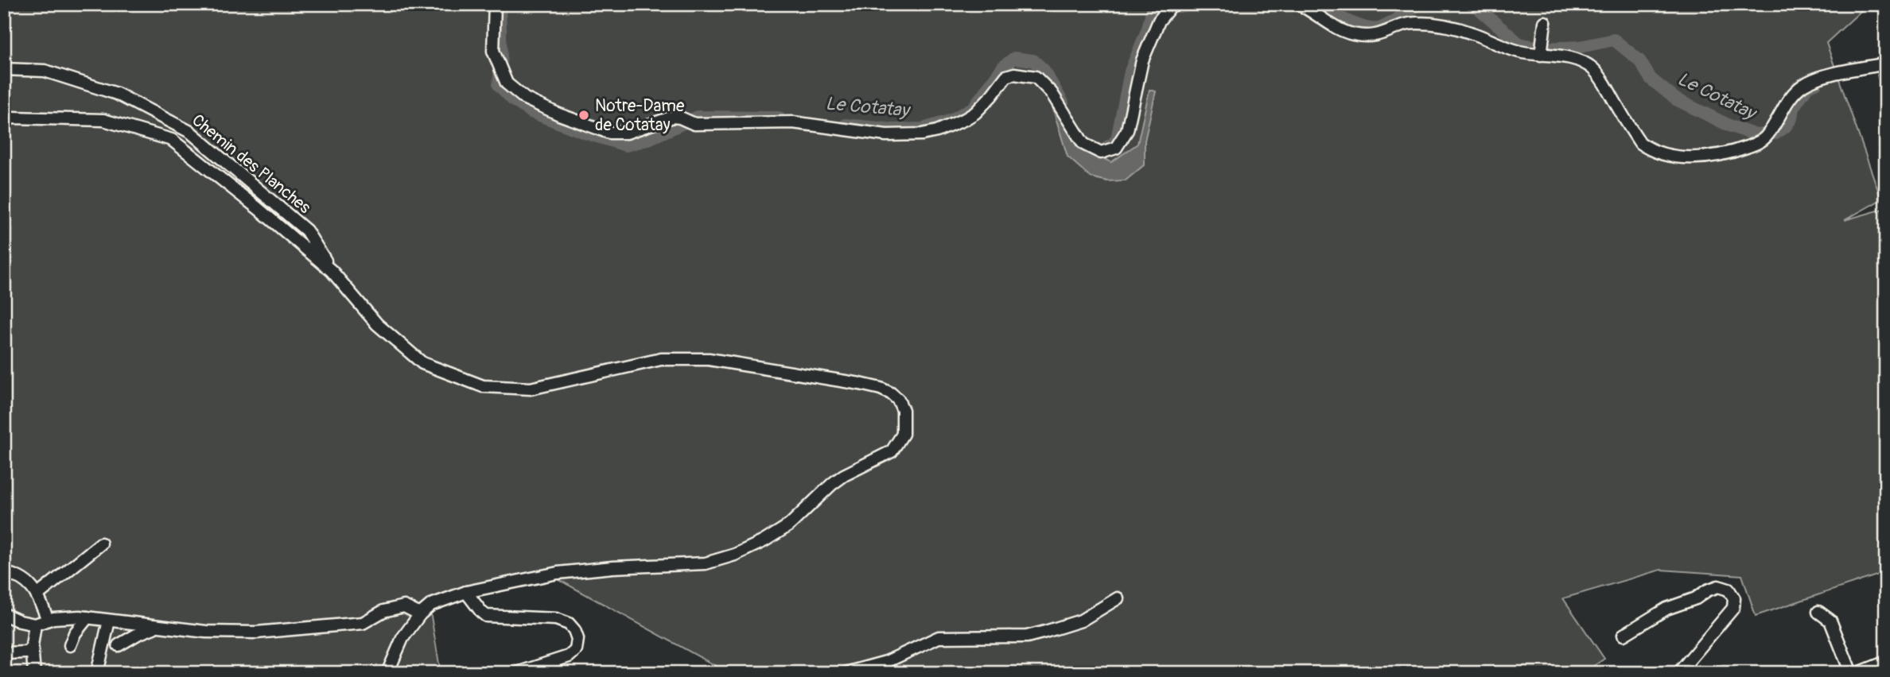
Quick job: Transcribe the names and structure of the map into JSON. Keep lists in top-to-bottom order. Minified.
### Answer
{"streets":{"street":["Chemin des Planches"]},"water":["Le Cotatay"],"places":["Notre-Dame de Cotatay"]}
